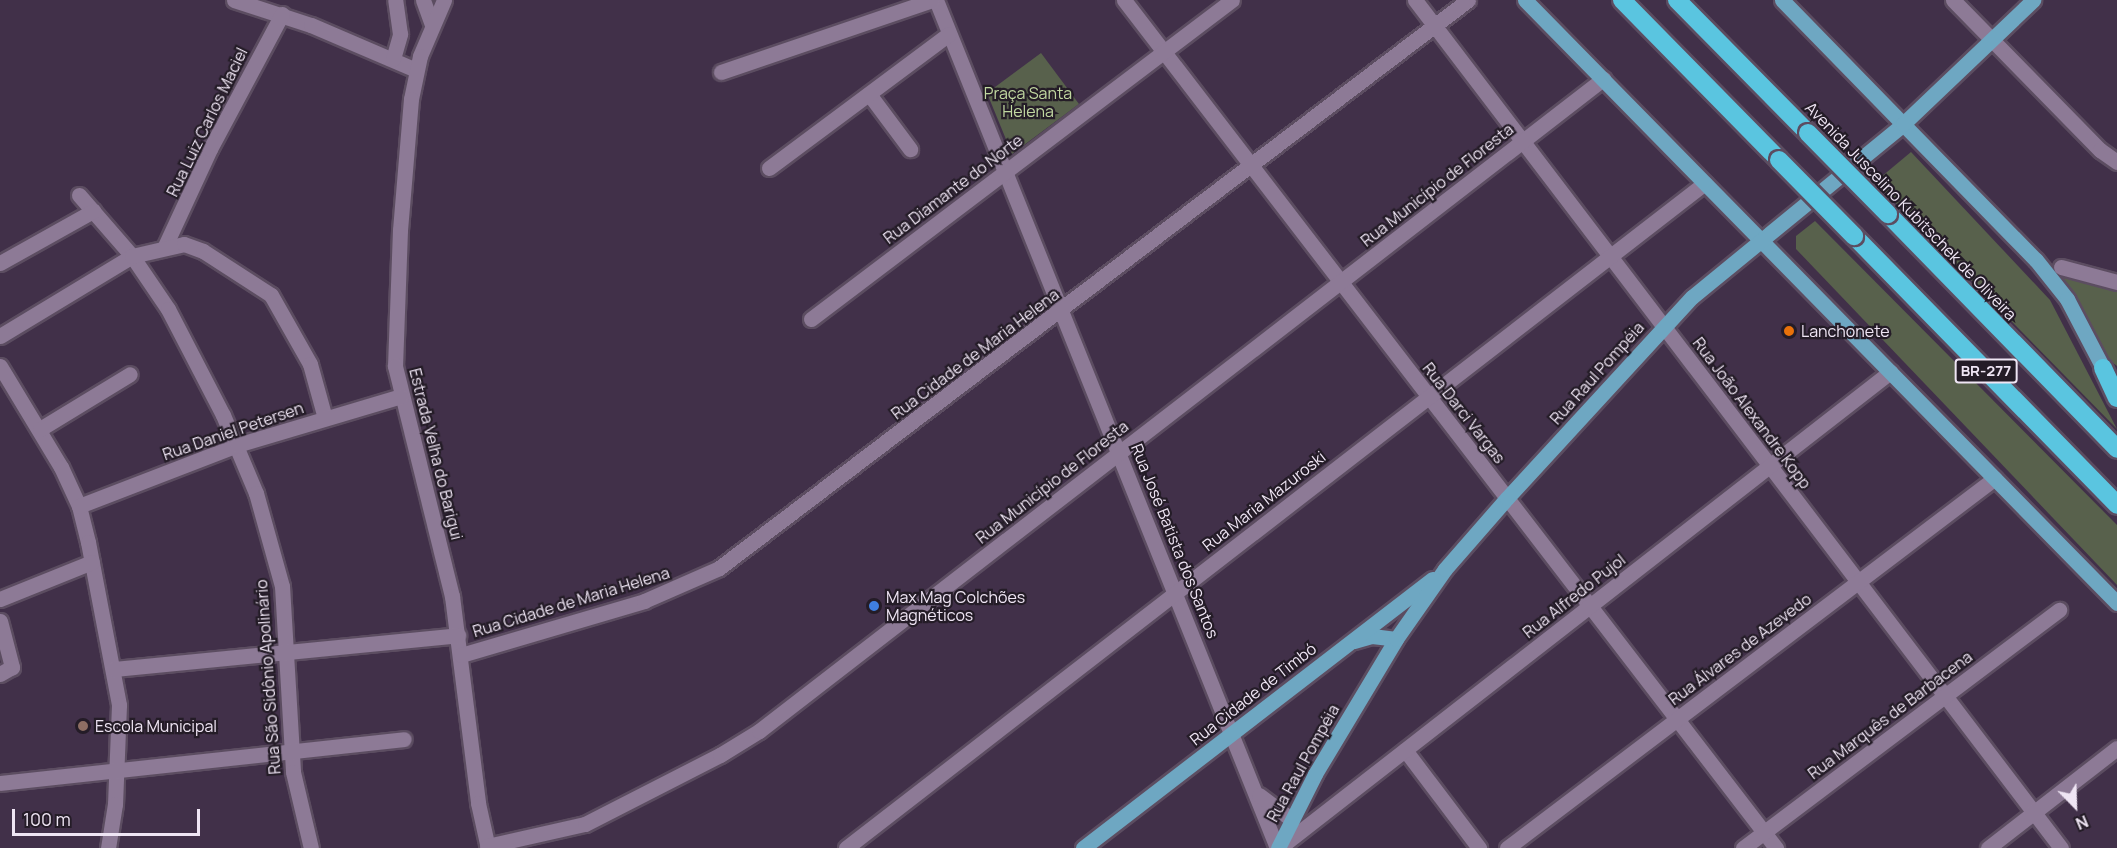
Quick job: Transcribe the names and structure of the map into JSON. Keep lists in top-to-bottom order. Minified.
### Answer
{"streets":{"highway":["Avenida Juscelino Kubitschek de Oliveira","BR-277"],"main road":["Rua Raul Pompéia","Rua Cidade de Timbó"],"street":["Rua Luiz Carlos Maciel","Rua Município de Floresta","Rua Diamante do Norte","Rua Cidade de Maria Helena","Rua Darci Vargas","Rua João Alexandre Kopp","Rua Daniel Petersen","Estrada Velha do Barigui","Rua Maria Mazuroski","Rua José Batista dos Santos","Rua Alfredo Pujol","Rua Álvares de Azevedo","Rua São Sidônio Apolinário","Rua Marquês de Barbacena"]},"crossings":[["Rua Município de Floresta","Rua Darci Vargas"],["Rua Município de Floresta","Rua João Alexandre Kopp"],["Rua Município de Floresta","Estrada Velha do Barigui"],["Rua Município de Floresta","Rua José Batista dos Santos"],["Rua Diamante do Norte","Rua Darci Vargas"],["Rua Diamante do Norte","Rua José Batista dos Santos"],["Rua Cidade de Maria Helena","Rua Darci Vargas"],["Rua Cidade de Maria Helena","Rua João Alexandre Kopp"],["Rua Cidade de Maria Helena","Estrada Velha do Barigui"],["Rua Cidade de Maria Helena","Rua José Batista dos Santos"],["Rua Cidade de Maria Helena","Rua São Sidônio Apolinário"],["Rua Raul Pompéia","Rua Darci Vargas"],["Rua Raul Pompéia","Rua João Alexandre Kopp"],["Rua Raul Pompéia","Rua José Batista dos Santos"],["Rua Raul Pompéia","Rua Alfredo Pujol"],["Rua Raul Pompéia","Rua Cidade de Timbó"],["Rua Darci Vargas","Rua Maria Mazuroski"],["Rua Darci Vargas","Rua Alfredo Pujol"],["Rua Darci Vargas","Rua Álvares de Azevedo"],["Rua Darci Vargas","Rua Marquês de Barbacena"],["Rua João Alexandre Kopp","Rua Maria Mazuroski"],["Rua João Alexandre Kopp","Rua Alfredo Pujol"],["Rua João Alexandre Kopp","Rua Álvares de Azevedo"],["Rua João Alexandre Kopp","Rua Marquês de Barbacena"],["Rua Daniel Petersen","Estrada Velha do Barigui"],["Rua Daniel Petersen","Rua São Sidônio Apolinário"],["Rua Maria Mazuroski","Rua José Batista dos Santos"],["Rua José Batista dos Santos","Rua Alfredo Pujol"],["Rua José Batista dos Santos","Rua Cidade de Timbó"]],"parks":["Praça Santa Helena"],"places":["Lanchonete","Max Mag Colchões Magnéticos","Escola Municipal"],"scale_bar":"100 m","north":"bottom right"}
